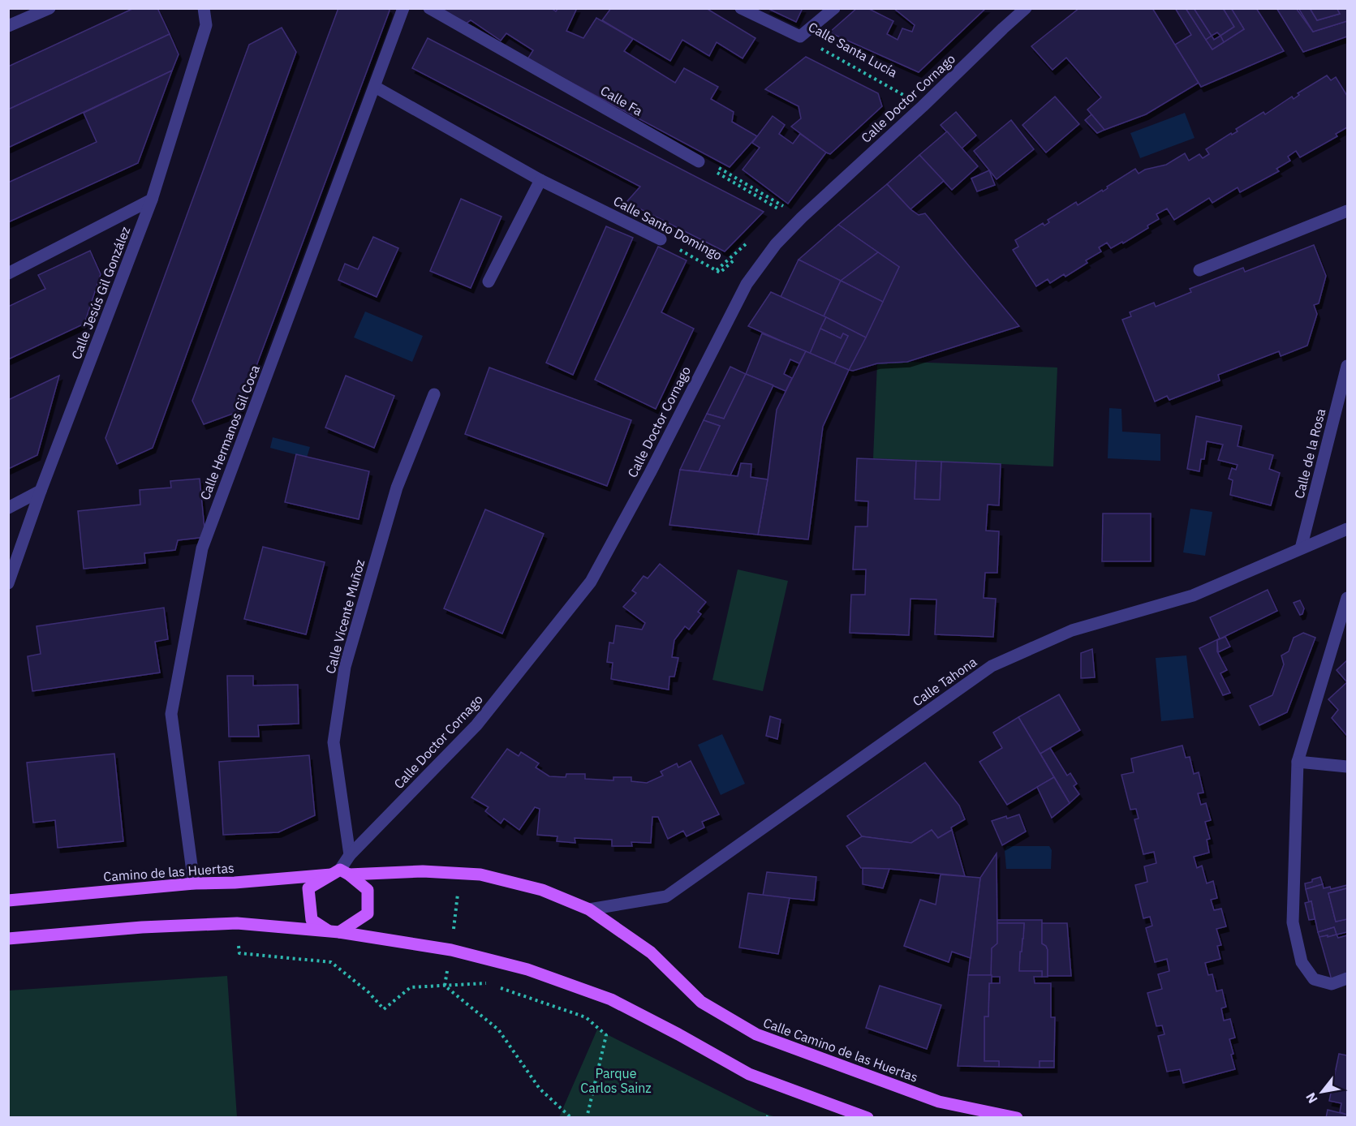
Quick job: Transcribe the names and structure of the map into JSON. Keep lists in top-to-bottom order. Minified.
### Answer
{"streets":{"main road":["Camino de las Huertas","Calle Camino de las Huertas"],"street":["Calle Santa Lucía","Calle Doctor Cornago","Calle Fa","Calle Santo Domingo","Calle Jesús Gil González","Calle Hermanos Gil Coca","Calle de la Rosa","Calle Vicente Muñoz","Calle Tahona"]},"crossings":[["Calle Santa Lucía","Calle Doctor Cornago"],["Calle Doctor Cornago","Calle Santo Domingo"],["Calle Doctor Cornago","Calle Vicente Muñoz"],["Calle Doctor Cornago","Camino de las Huertas"],["Calle Doctor Cornago","Calle Camino de las Huertas"],["Calle Santo Domingo","Calle Hermanos Gil Coca"],["Calle Hermanos Gil Coca","Camino de las Huertas"],["Calle de la Rosa","Calle Tahona"],["Calle Tahona","Calle Camino de las Huertas"],["Camino de las Huertas","Calle Camino de las Huertas"]],"parks":["Parque Carlos Sainz"],"north":"bottom left"}
